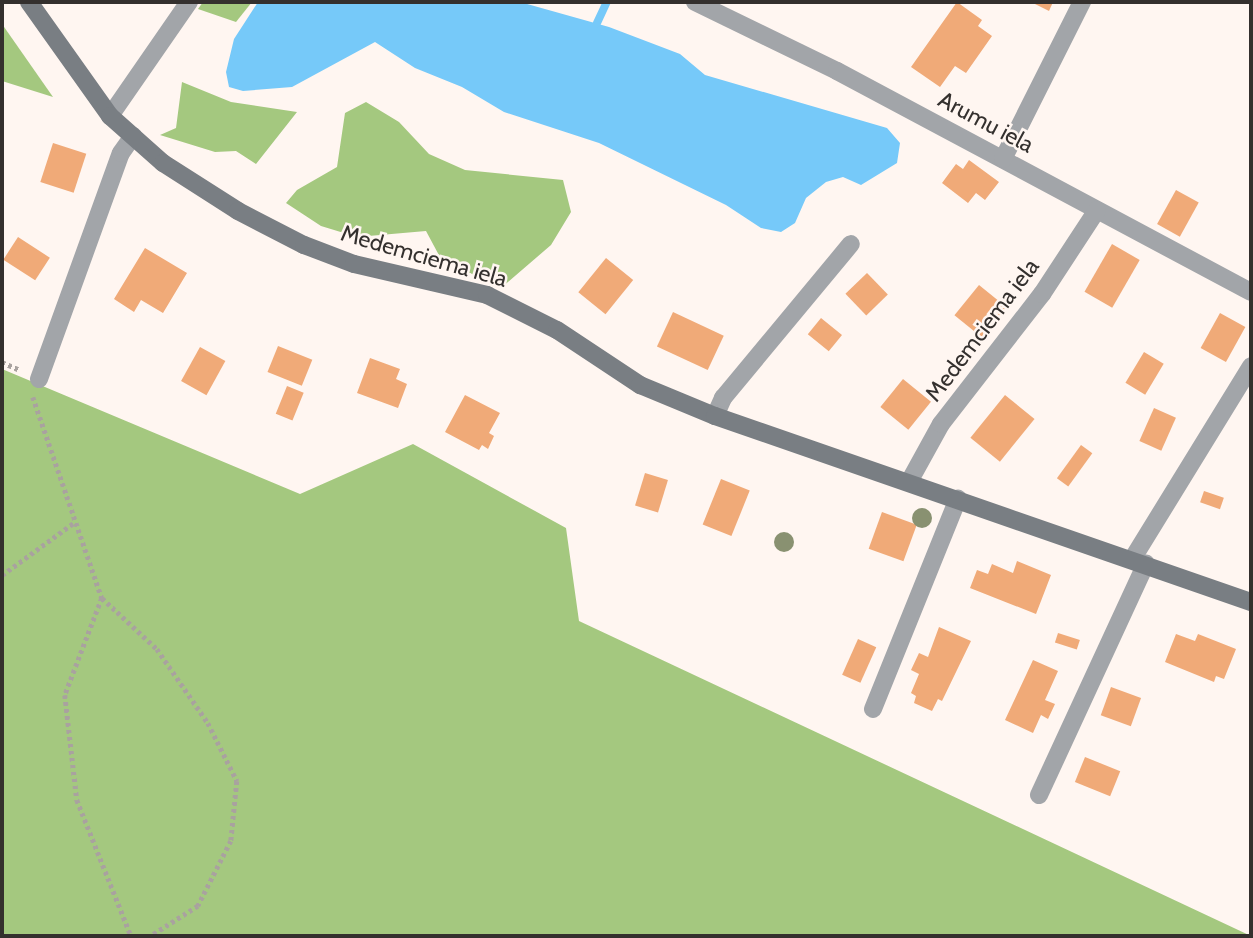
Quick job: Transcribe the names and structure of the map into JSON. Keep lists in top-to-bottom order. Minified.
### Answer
{"streets":{"street":["Arumu iela","Medemciema iela"]},"crossings":[["Arumu iela","Medemciema iela"]]}
